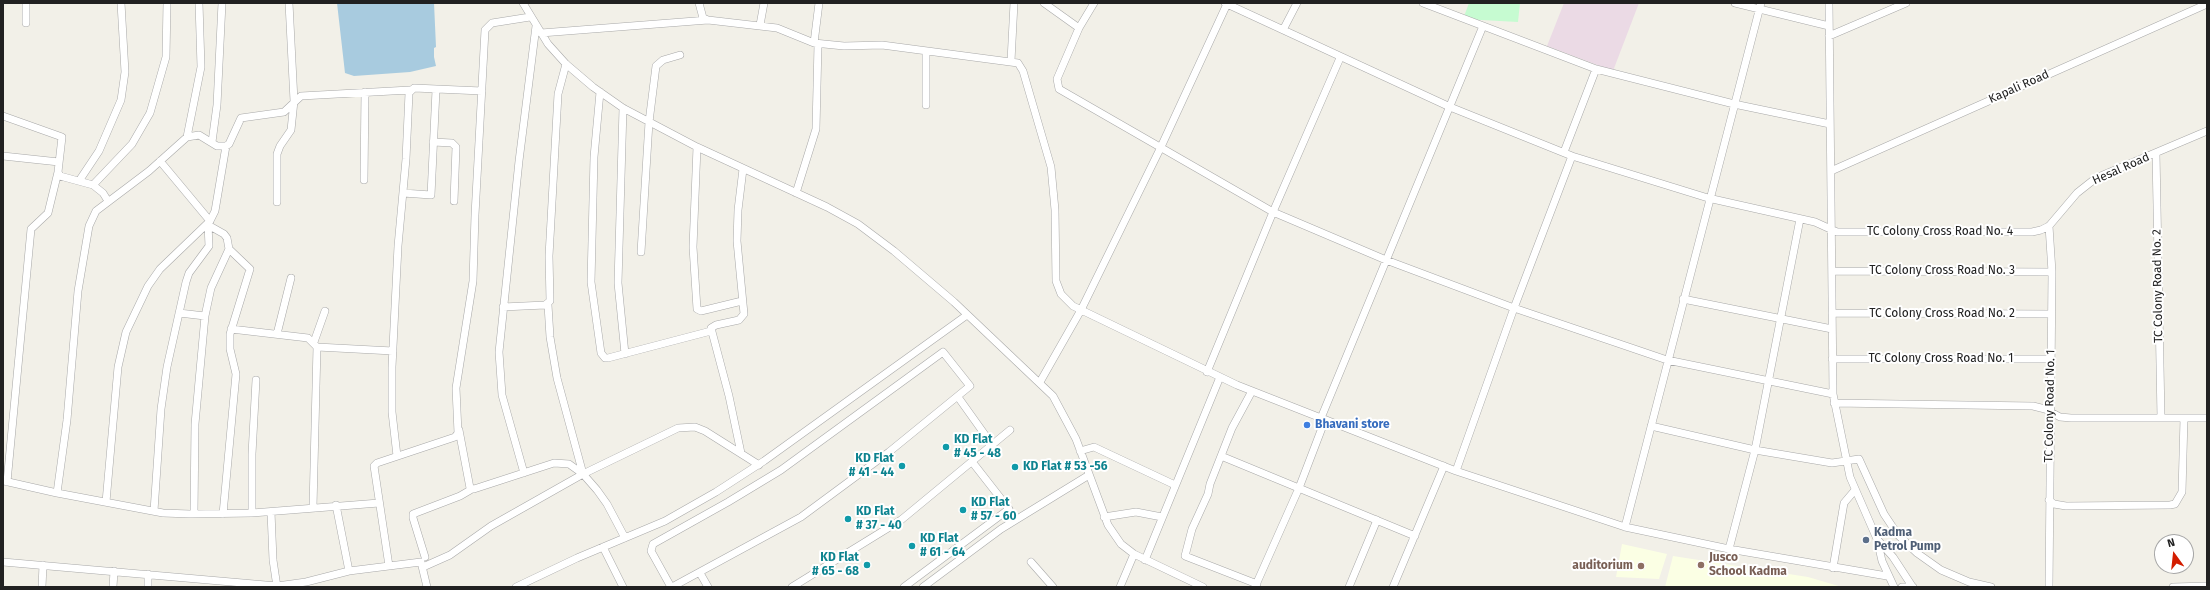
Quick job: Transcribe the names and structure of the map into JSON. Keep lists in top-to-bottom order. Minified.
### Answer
{"streets":{"street":["Kapali Road","Hesal Road","TC Colony Cross Road No. 4","TC Colony Cross Road No. 3","TC Colony Road No. 2","TC Colony Cross Road No. 2","TC Colony Cross Road No. 1","TC Colony Road No. 1"]},"crossings":[["Hesal Road","TC Colony Cross Road No. 4"],["Hesal Road","TC Colony Road No. 2"],["Hesal Road","TC Colony Road No. 1"],["TC Colony Cross Road No. 4","TC Colony Road No. 1"],["TC Colony Cross Road No. 3","TC Colony Road No. 1"],["TC Colony Cross Road No. 2","TC Colony Road No. 1"],["TC Colony Cross Road No. 1","TC Colony Road No. 1"]],"places":["Bhavani store","KD Flat # 45 - 48","KD Flat # 41 - 44","KD Flat # 53 -56","KD Flat # 57 - 60","KD Flat # 37 - 40","Kadma Petrol Pump","KD Flat # 61 - 64","KD Flat # 65 - 68","Jusco School Kadma","auditorium"],"north":"top"}
